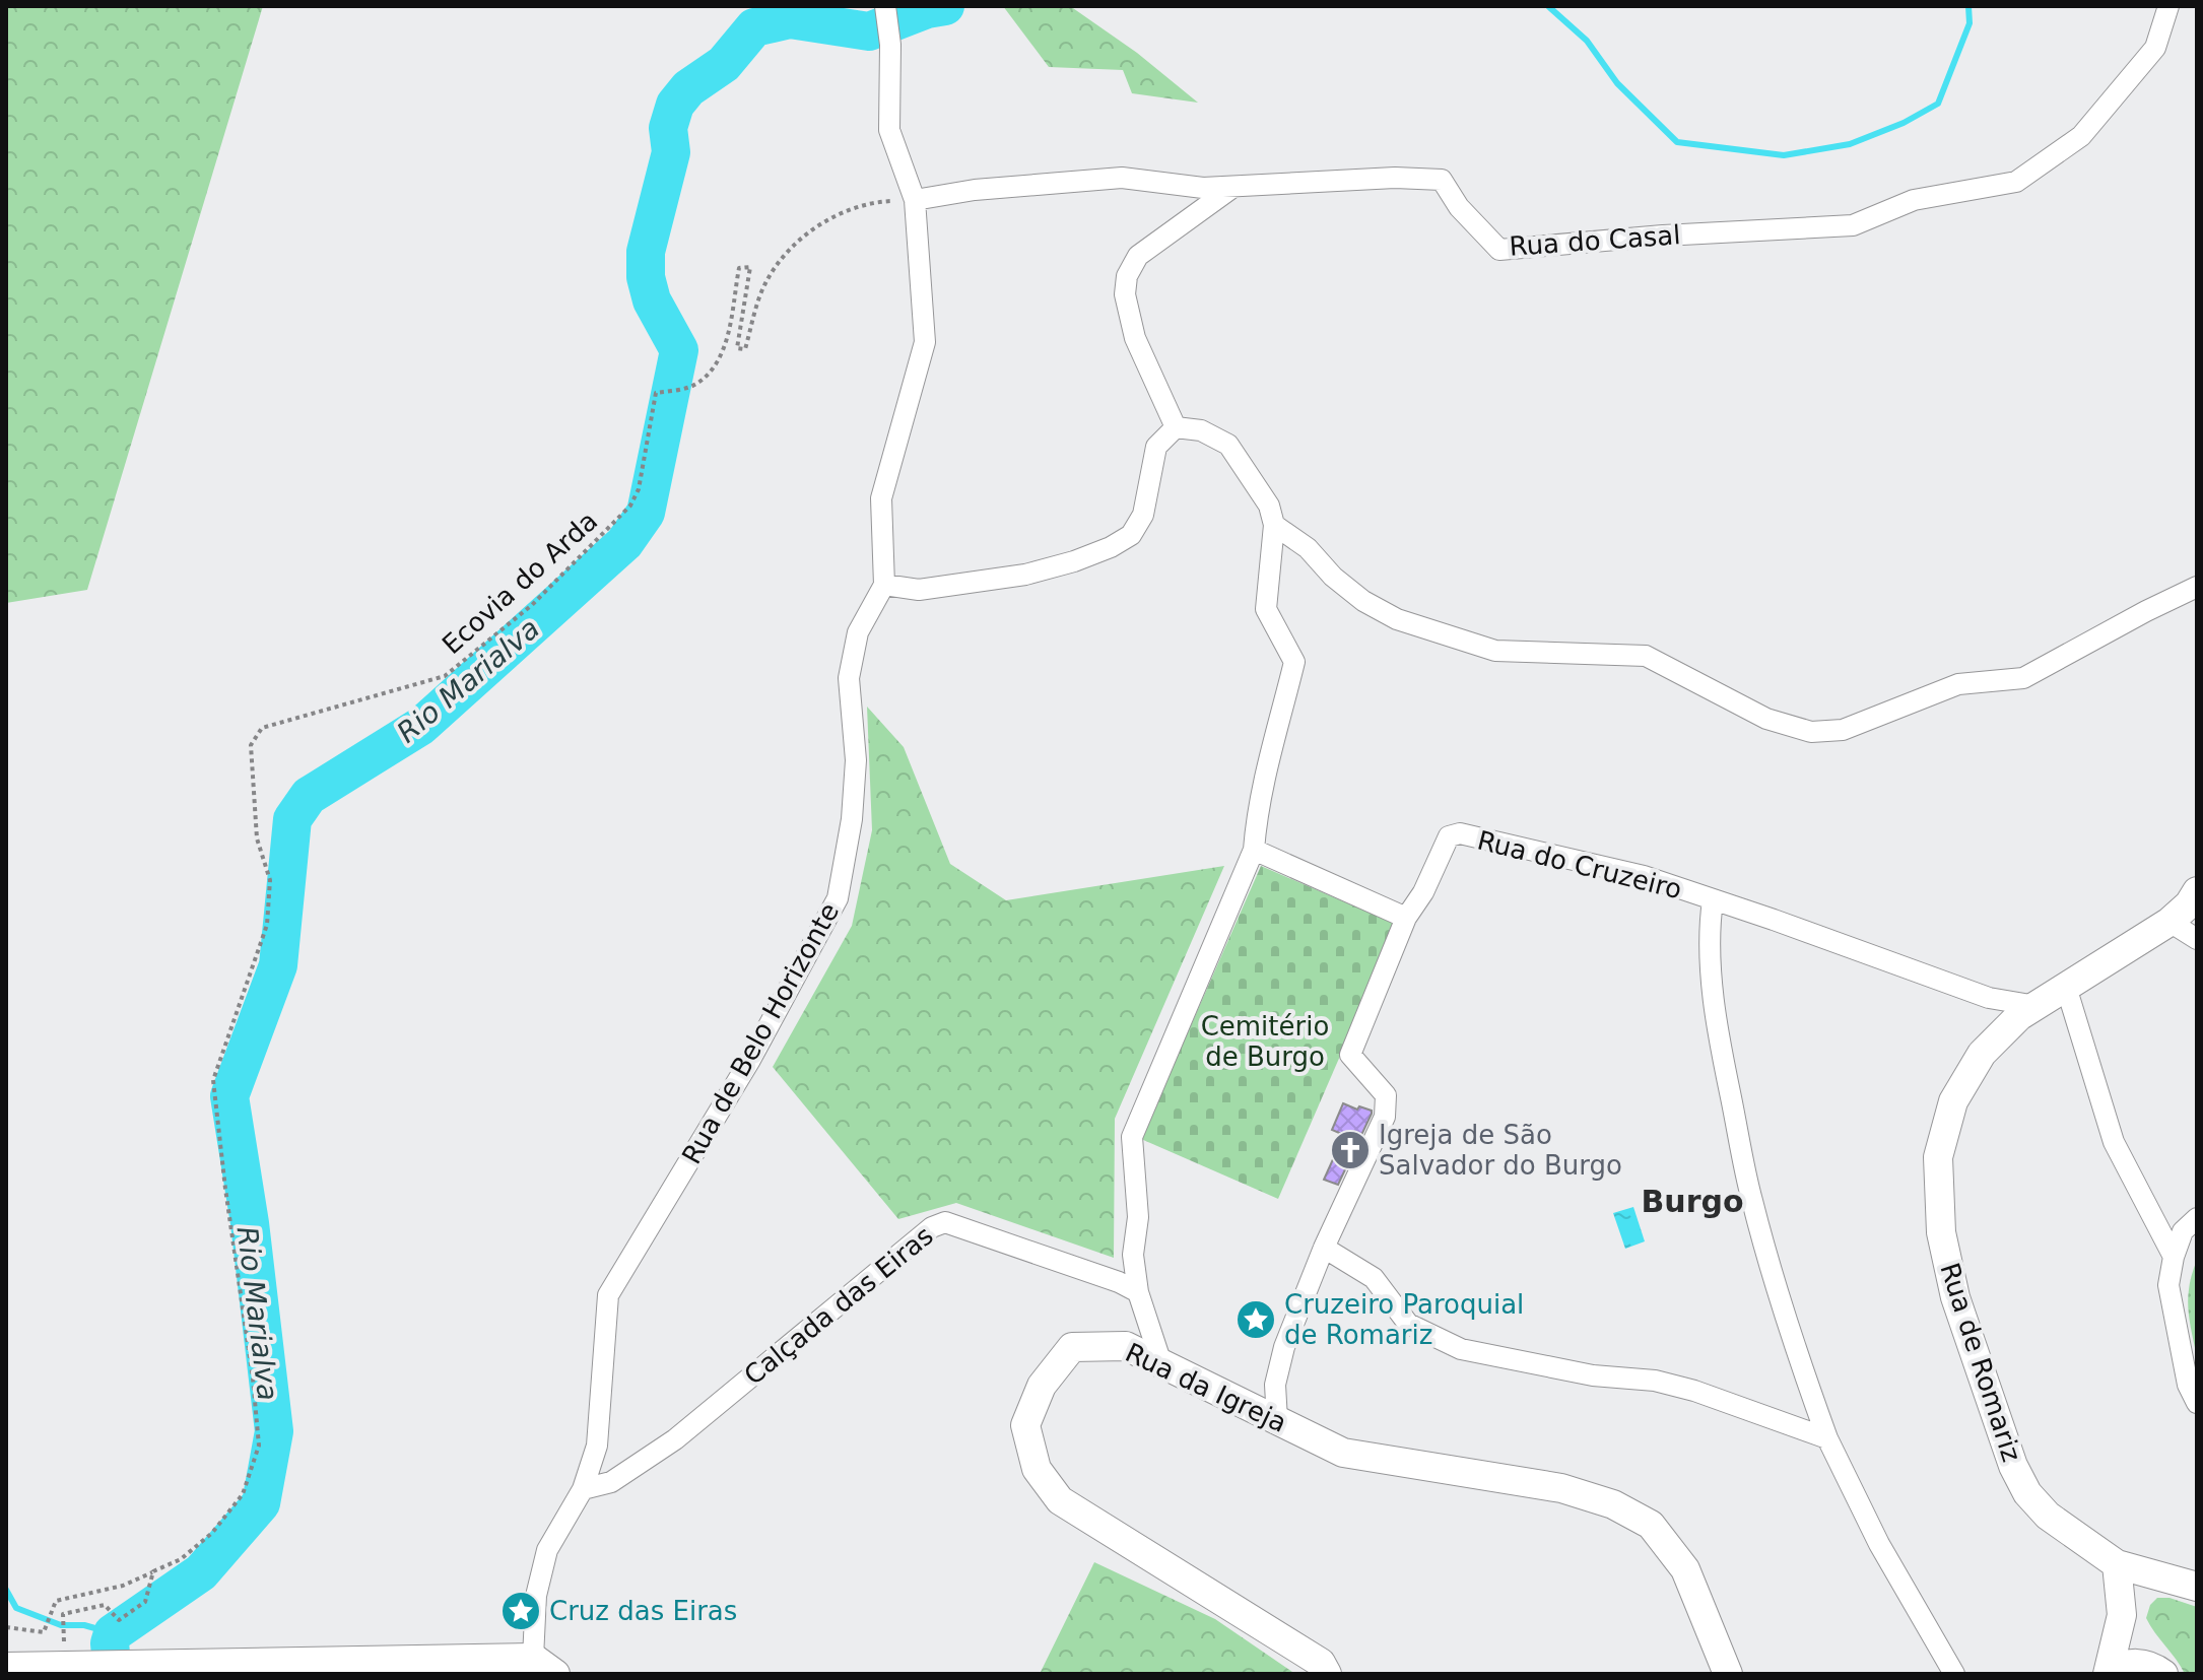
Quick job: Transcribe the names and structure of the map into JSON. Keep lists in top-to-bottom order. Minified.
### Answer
{"streets":{"street":["Rua do Casal","Rua do Cruzeiro","Rua de Belo Horizonte","Calçada das Eiras","Rua de Romariz","Rua da Igreja"],"path":["Ecovia do Arda"]},"crossings":[["Rua do Casal","Ecovia do Arda"],["Rua do Cruzeiro","Rua de Romariz"],["Rua de Belo Horizonte","Calçada das Eiras"]],"districts":["Burgo"],"water":["Rio Marialva"],"parks":["Cemitério de Burgo"],"places":{"church":["Igreja de São Salvador do Burgo"],"place":["Cruzeiro Paroquial de Romariz","Cruz das Eiras"]}}
